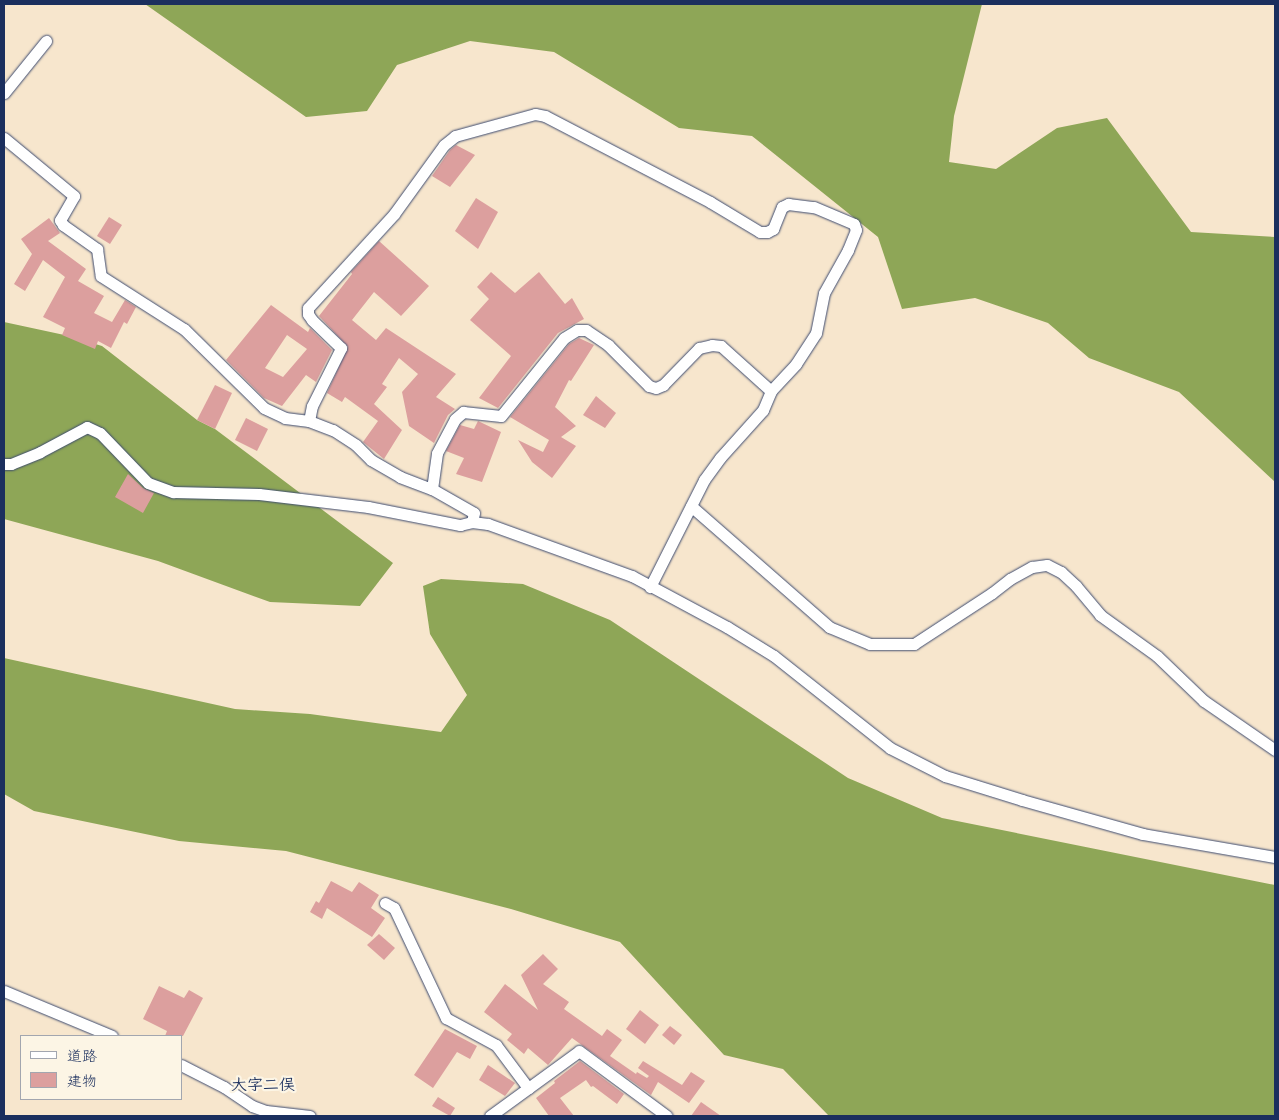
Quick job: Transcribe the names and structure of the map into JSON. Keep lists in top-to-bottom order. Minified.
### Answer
{"districts":["大字二俣"],"legend":["道路","建物"]}
